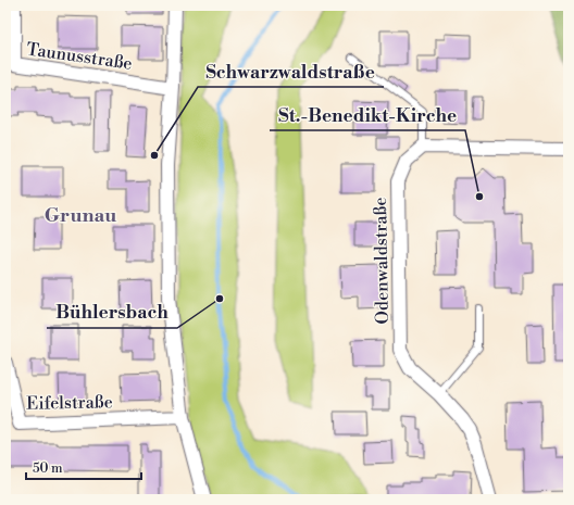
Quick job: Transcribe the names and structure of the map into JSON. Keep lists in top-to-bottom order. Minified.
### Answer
{"streets":{"street":["Taunusstraße","Odenwaldstraße","Eifelstraße"]},"districts":["Grunau"],"places":["Schwarzwaldstraße","St.-Benedikt-Kirche","Bühlersbach"],"scale_bar":"50 m"}
